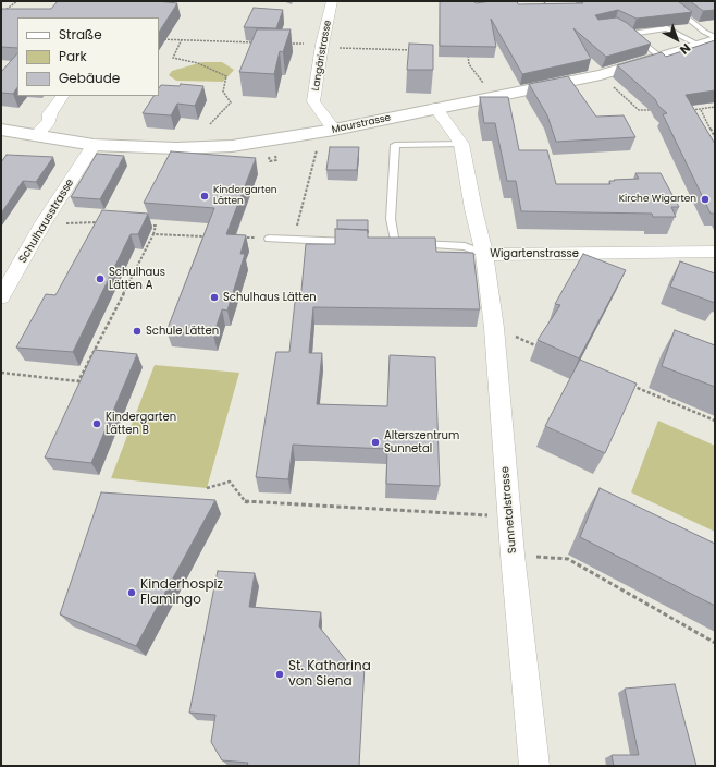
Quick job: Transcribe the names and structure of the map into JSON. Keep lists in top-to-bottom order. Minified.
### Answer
{"streets":{"street":["Langäristrasse","Maurstrasse","Schulhausstrasse","Wigartenstrasse","Sunnetalstrasse"]},"crossings":[["Langäristrasse","Maurstrasse"],["Maurstrasse","Schulhausstrasse"],["Maurstrasse","Wigartenstrasse"],["Wigartenstrasse","Sunnetalstrasse"]],"places":["Kindergarten Lätten","Kirche Wigarten","Schulhaus Lätten A","Schulhaus Lätten","Schule Lätten","Kindergarten Lätten B","Alterszentrum Sunnetal","Kinderhospiz Flamingo","St. Katharina von Siena"],"legend":["Straße","Park","Gebäude"],"north":"bottom right"}
